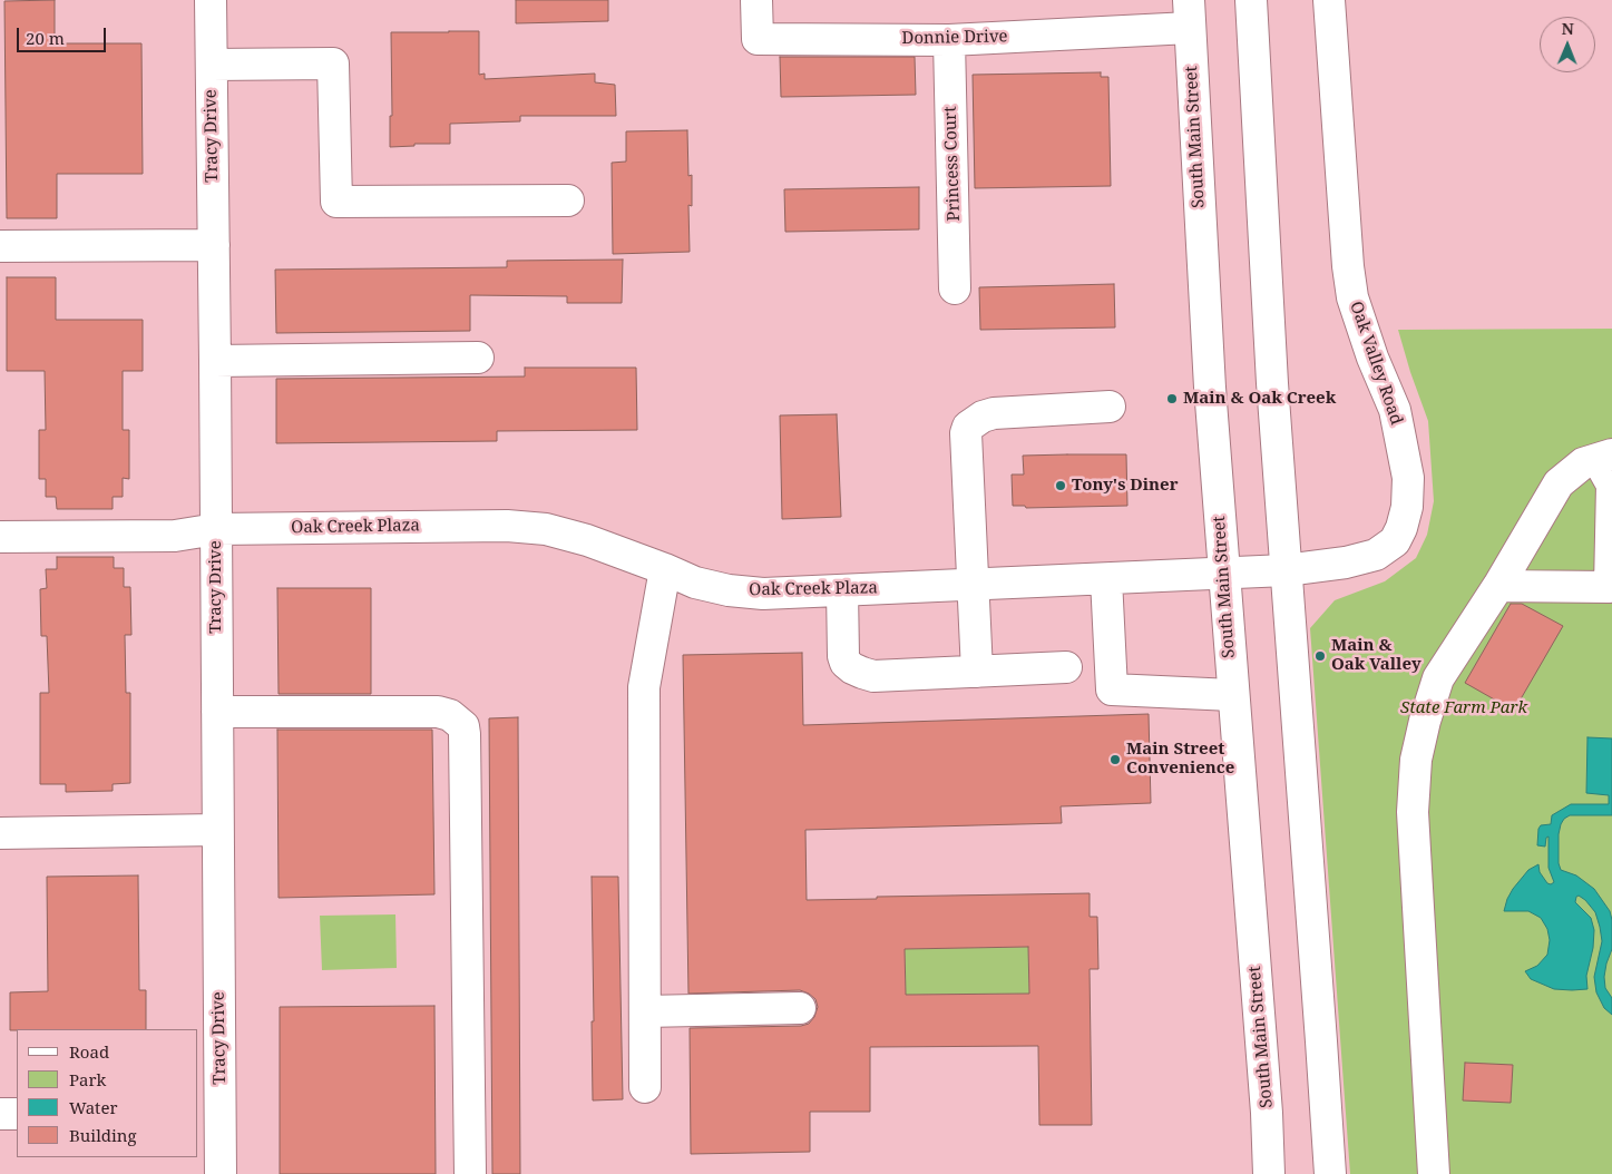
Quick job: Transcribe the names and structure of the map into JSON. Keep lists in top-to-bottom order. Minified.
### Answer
{"streets":{"main road":["Donnie Drive","Tracy Drive","South Main Street","Princess Court","Oak Valley Road","Oak Creek Plaza"]},"crossings":[["Donnie Drive","South Main Street"],["Donnie Drive","Princess Court"],["Tracy Drive","Oak Creek Plaza"],["South Main Street","Oak Creek Plaza"],["Oak Valley Road","Oak Creek Plaza"]],"parks":["State Farm Park"],"places":["Main & Oak Creek","Tony's Diner","Main & Oak Valley","Main Street Convenience"],"legend":["Road","Park","Water","Building"],"scale_bar":"20 m","north":"top"}
